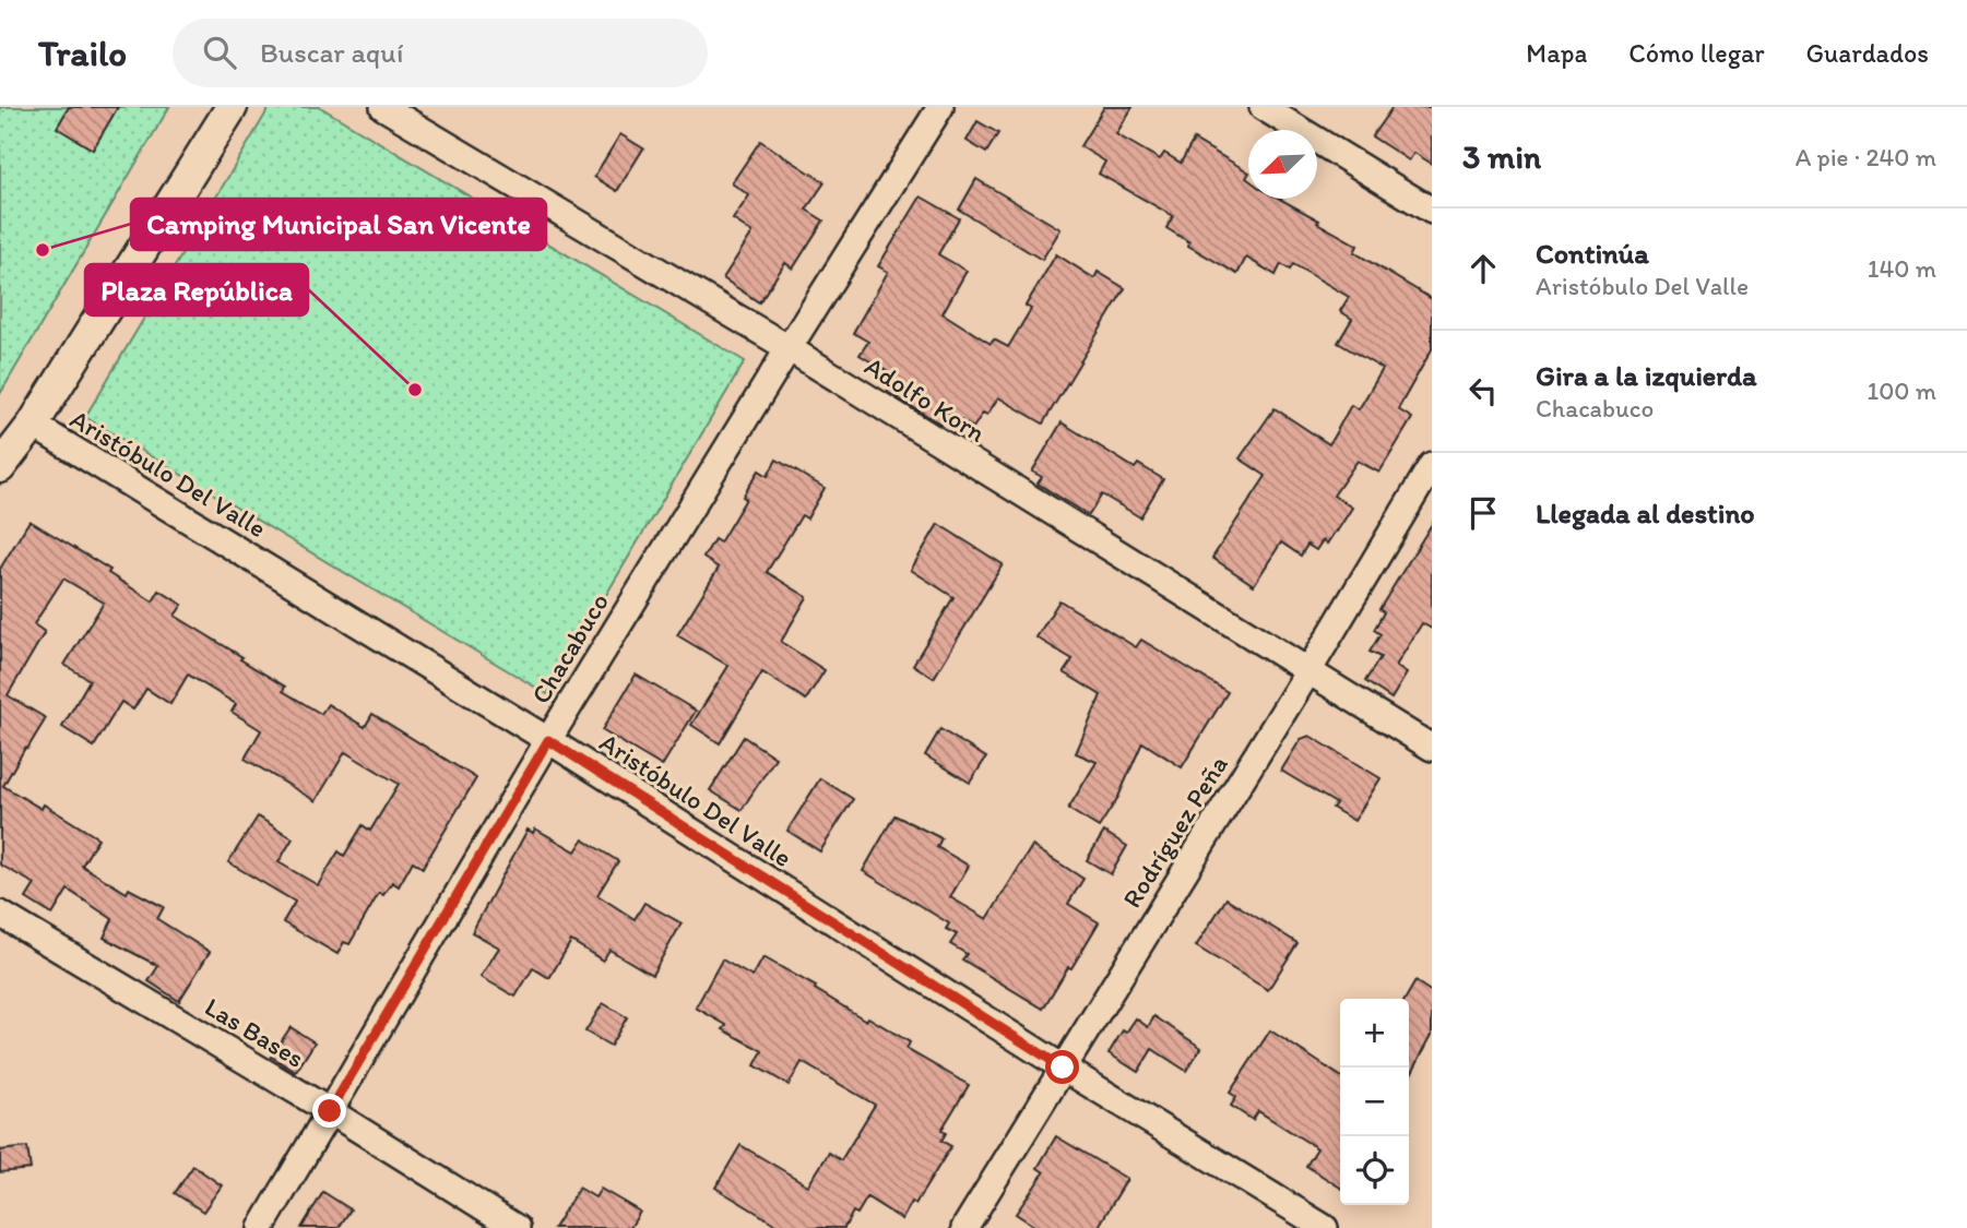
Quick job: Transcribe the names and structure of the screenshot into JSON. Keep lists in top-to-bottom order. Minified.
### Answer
{"streets":{"street":["Adolfo Korn","Aristóbulo Del Valle","Chacabuco","Rodríguez Peña","Las Bases"]},"crossings":[["Adolfo Korn","Chacabuco"],["Adolfo Korn","Rodríguez Peña"],["Aristóbulo Del Valle","Chacabuco"],["Aristóbulo Del Valle","Rodríguez Peña"],["Chacabuco","Las Bases"]],"places":["Camping Municipal San Vicente","Plaza República"],"north":"bottom left","page":{"header":"Trailo","search":"Buscar aquí","nav":["Mapa","Cómo llegar","Guardados"],"heading":["3 min","A pie · 240 m"],"list":[["Continúa","Aristóbulo Del Valle","140 m"],["Gira a la izquierda","Chacabuco","100 m"],"Llegada al destino"],"map_buttons":["+","−"]}}
